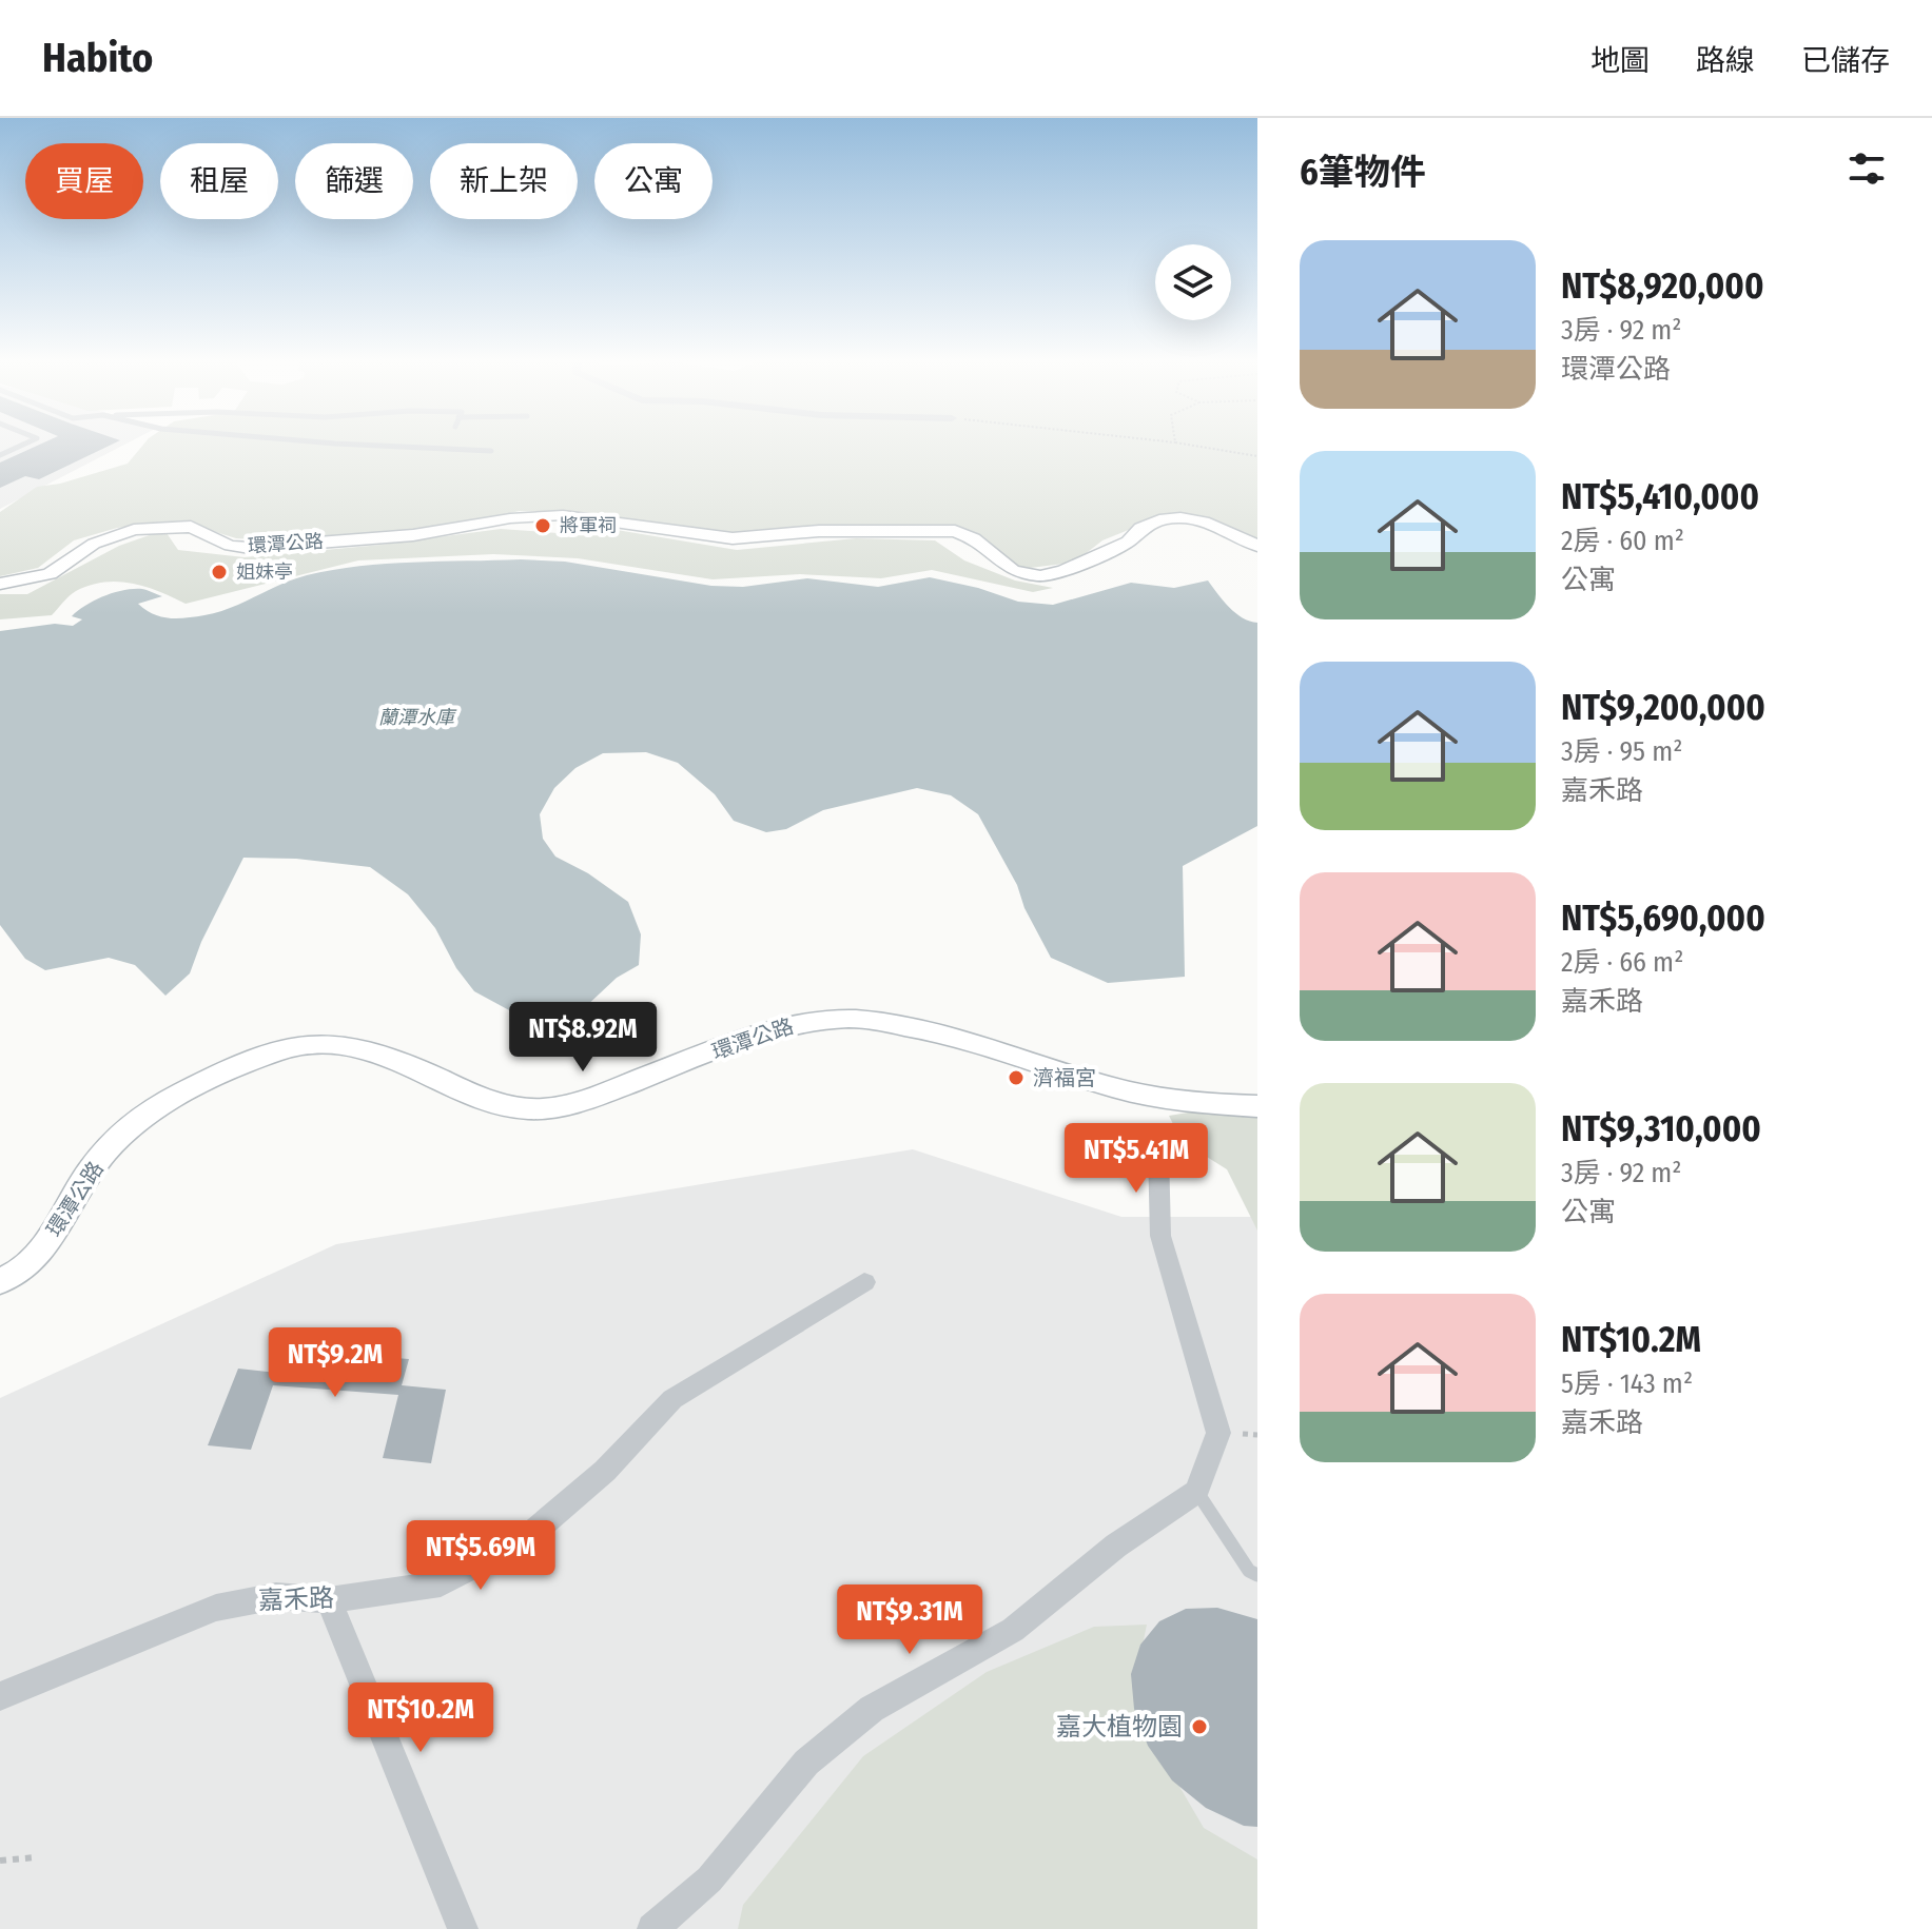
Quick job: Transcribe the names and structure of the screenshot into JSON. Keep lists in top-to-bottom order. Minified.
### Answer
{"streets":{"street":["環潭公路","嘉禾路"]},"water":["蘭潭水庫"],"places":["將軍祠","姐妹亭","濟福宮","嘉大植物園"],"page":{"header":"Habito","nav":["地圖","路線","已儲存"],"heading":"6筆物件","chip":["買屋","租屋","篩選","新上架","公寓"],"list":[{"name":"NT$8,920,000","note":"3房 · 92 m² · 環潭公路"},{"name":"NT$5,410,000","note":"2房 · 60 m² · 公寓"},{"name":"NT$9,200,000","note":"3房 · 95 m² · 嘉禾路"},{"name":"NT$5,690,000","note":"2房 · 66 m² · 嘉禾路"},{"name":"NT$9,310,000","note":"3房 · 92 m² · 公寓"},{"name":"NT$10.2M","note":"5房 · 143 m² · 嘉禾路"}],"price":["NT$8.92M","NT$5.41M","NT$9.2M","NT$5.69M","NT$9.31M","NT$10.2M"]}}
